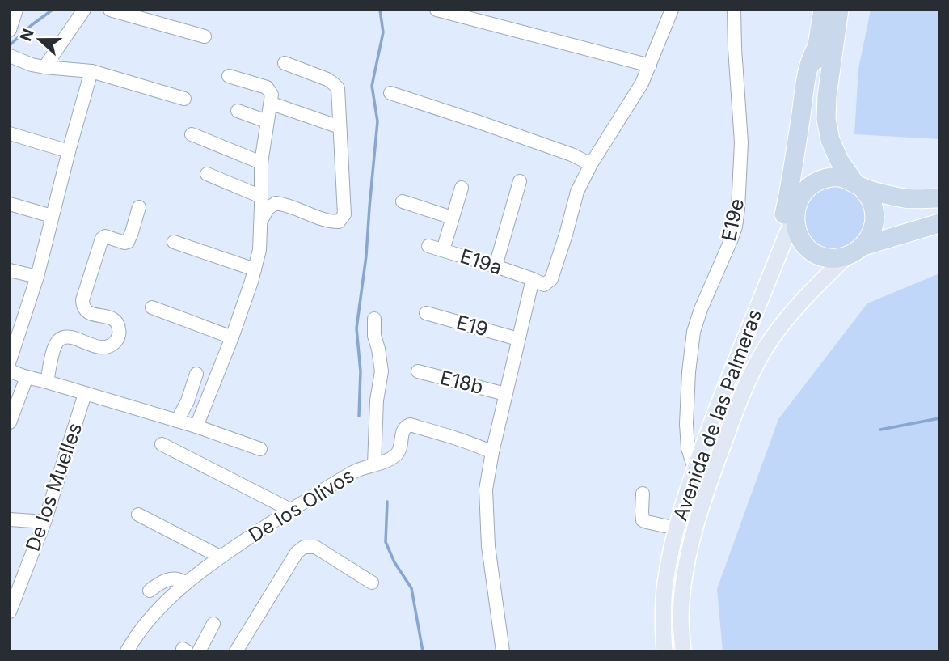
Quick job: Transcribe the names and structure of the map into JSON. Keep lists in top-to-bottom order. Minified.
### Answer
{"streets":{"main road":["Avenida de las Palmeras"],"street":["E19e","E19a","E19","E18b","De los Muelles","De los Olivos"]},"crossings":[["E19e","Avenida de las Palmeras"]],"north":"left"}
